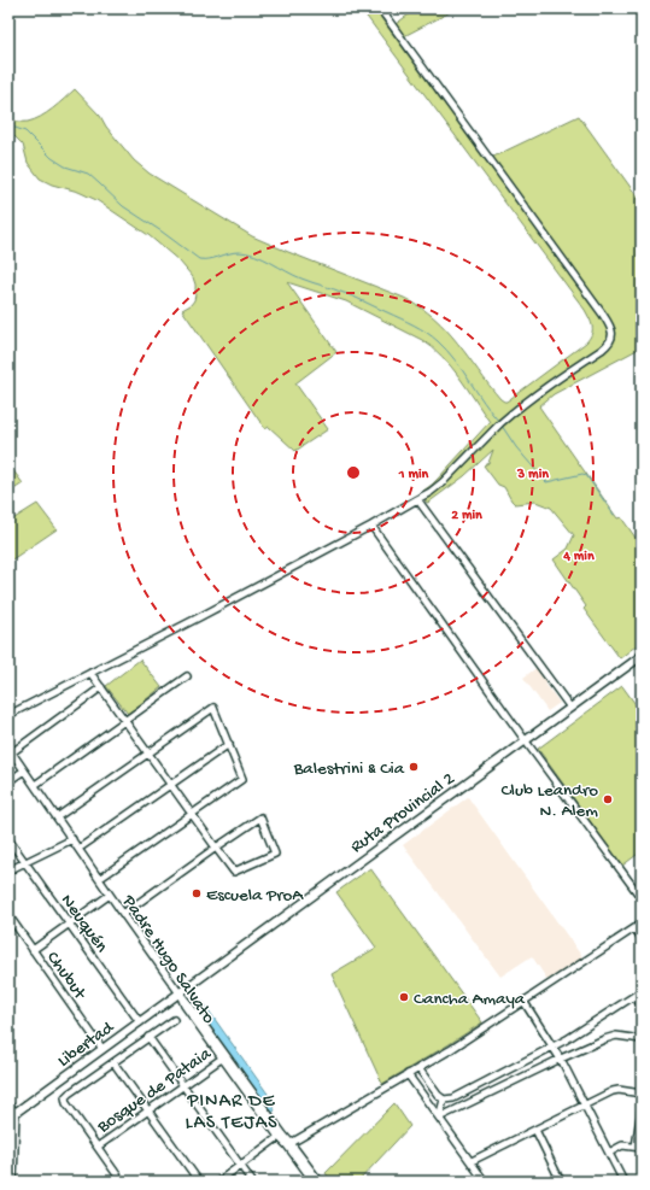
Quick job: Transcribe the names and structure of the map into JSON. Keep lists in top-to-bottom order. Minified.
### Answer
{"streets":{"main road":["Ruta Provincial 2","Libertad"],"street":["Neuquén","Padre Hugo Salvato","Chubut","Bosque de Pataia"]},"crossings":[["Ruta Provincial 2","Padre Hugo Salvato"],["Ruta Provincial 2","Libertad"],["Neuquén","Libertad"],["Padre Hugo Salvato","Libertad"],["Padre Hugo Salvato","Bosque de Pataia"],["Chubut","Libertad"]],"districts":["PINAR DE LAS TEJAS"],"places":["Balestrini & Cia","Club Leandro N. Alem","Escuela ProA","Cancha Amaya"],"rings":["1 min","3 min","2 min","4 min"]}
